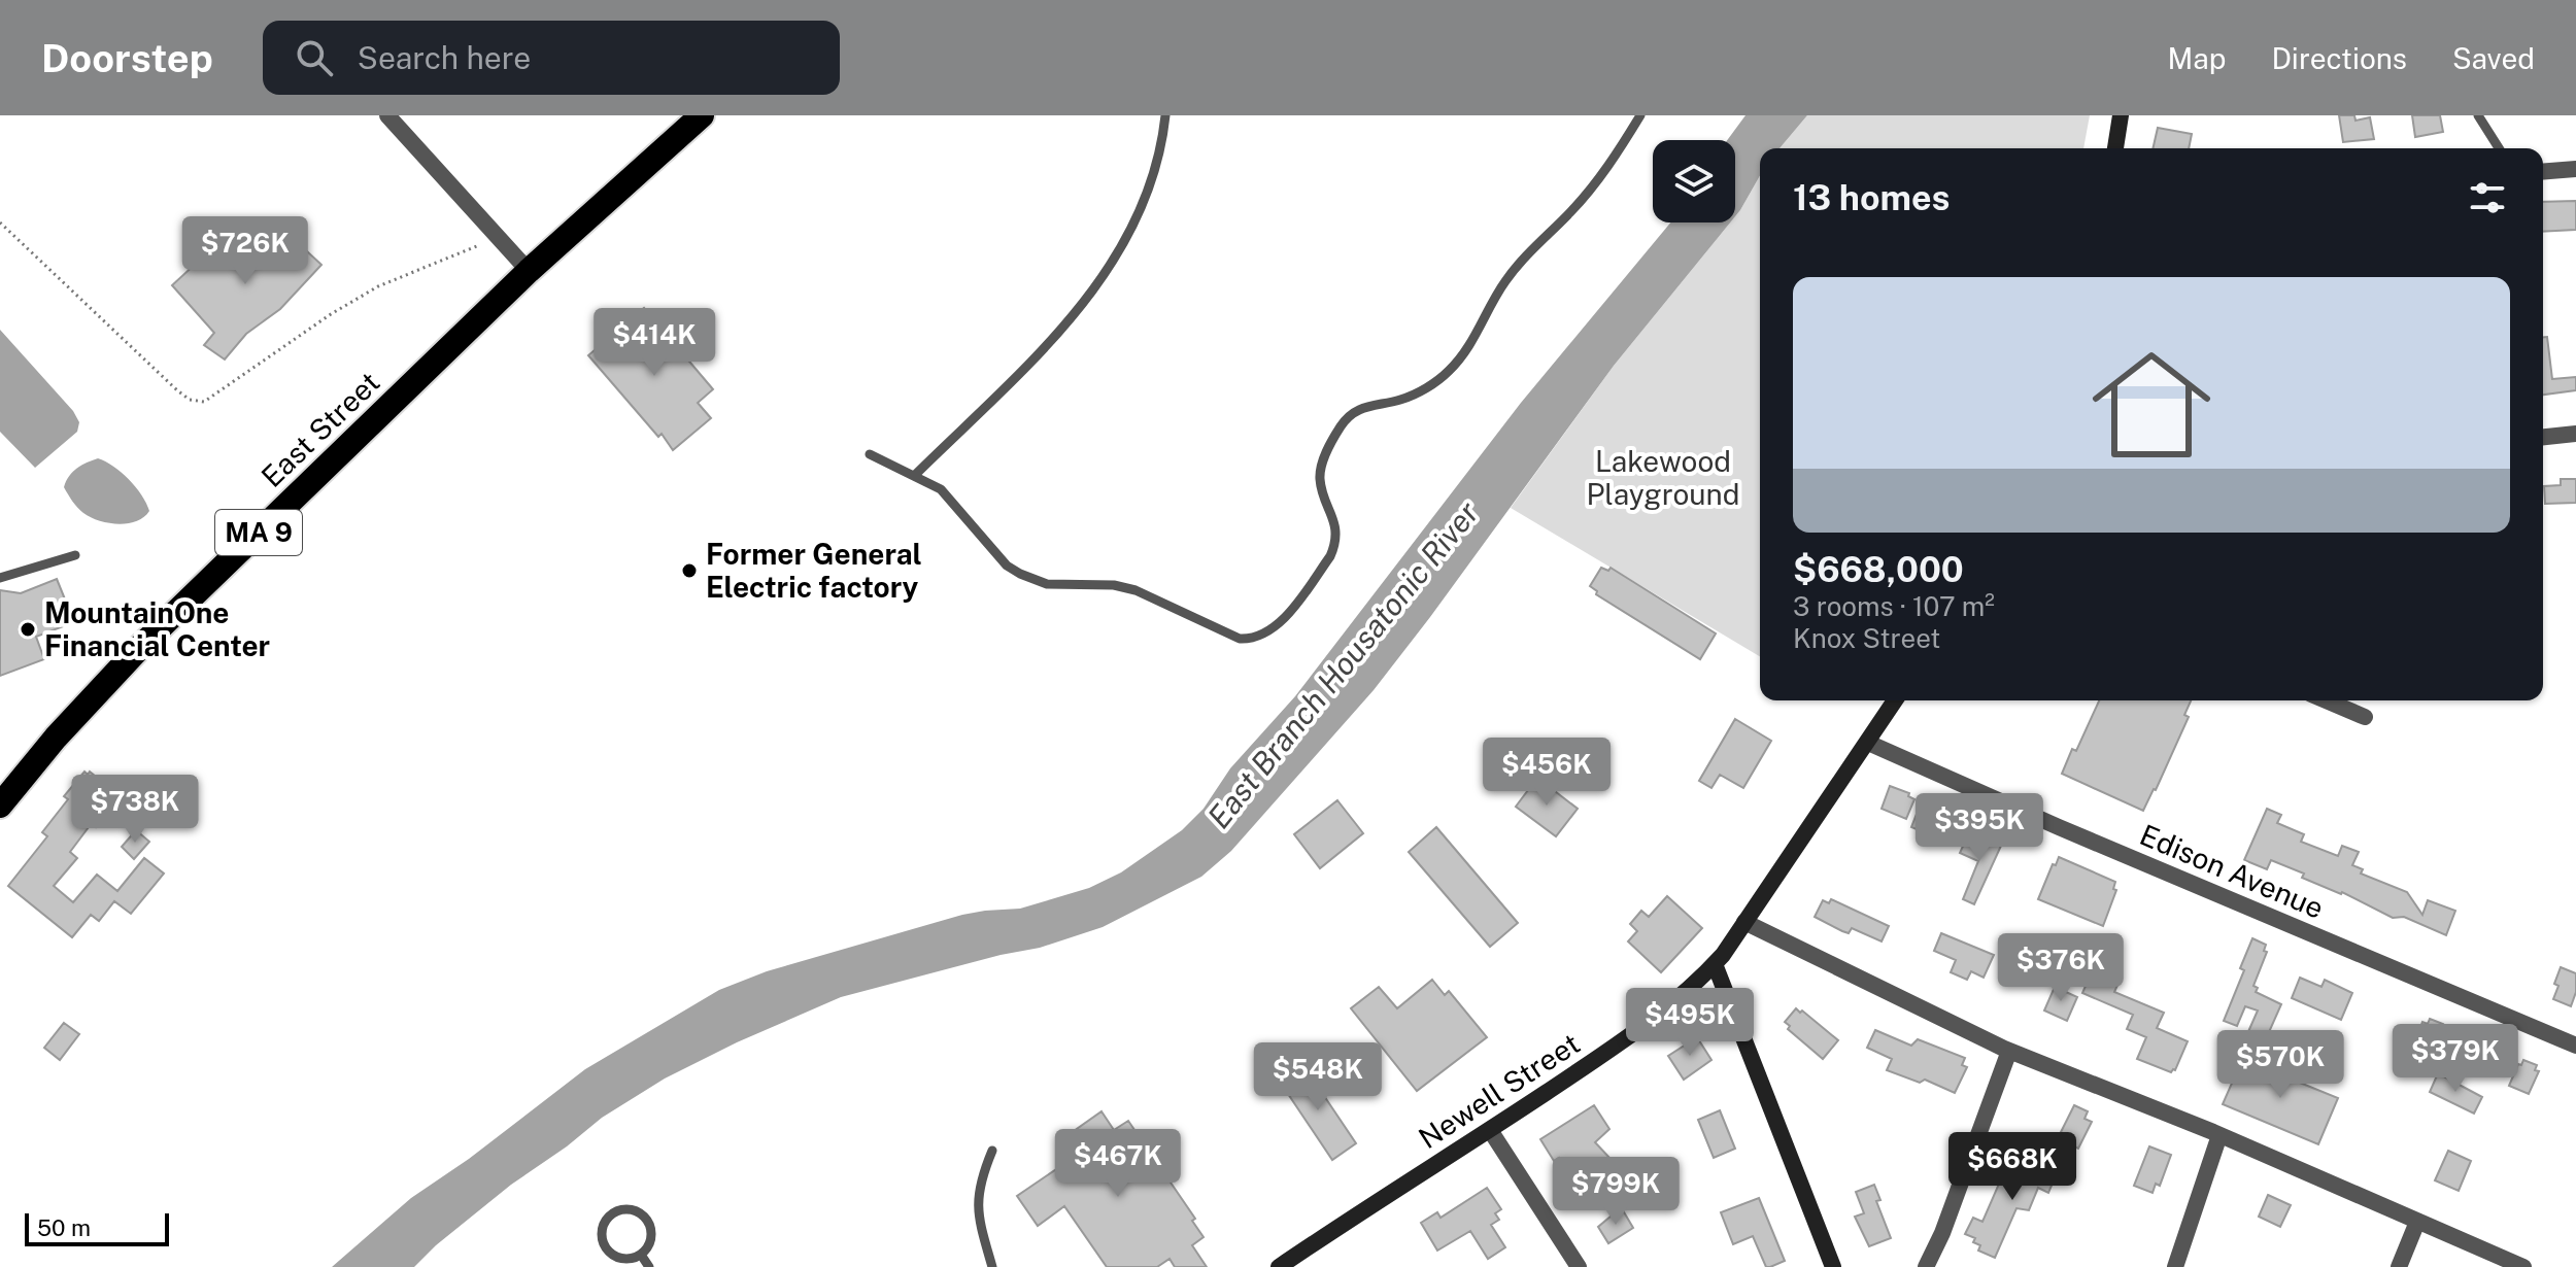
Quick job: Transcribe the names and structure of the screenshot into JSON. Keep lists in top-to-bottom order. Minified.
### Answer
{"streets":{"highway":["East Street","MA 9"],"street":["Edison Avenue","Newell Street"]},"crossings":[["Edison Avenue","Newell Street"]],"water":["East Branch Housatonic River"],"parks":["Lakewood Playground"],"places":["Former General Electric factory","MountainOne Financial Center"],"scale_bar":"50 m","page":{"header":"Doorstep","search":"Search here","nav":["Map","Directions","Saved"],"heading":"13 homes","price":["$726K","$414K","$456K","$738K","$395K","$376K","$495K","$379K","$570K","$548K","$467K","$668K","$799K"],"list":[{"name":"$668,000","note":"3 rooms · 107 m² · Knox Street"}],"scale":"50 m"}}
